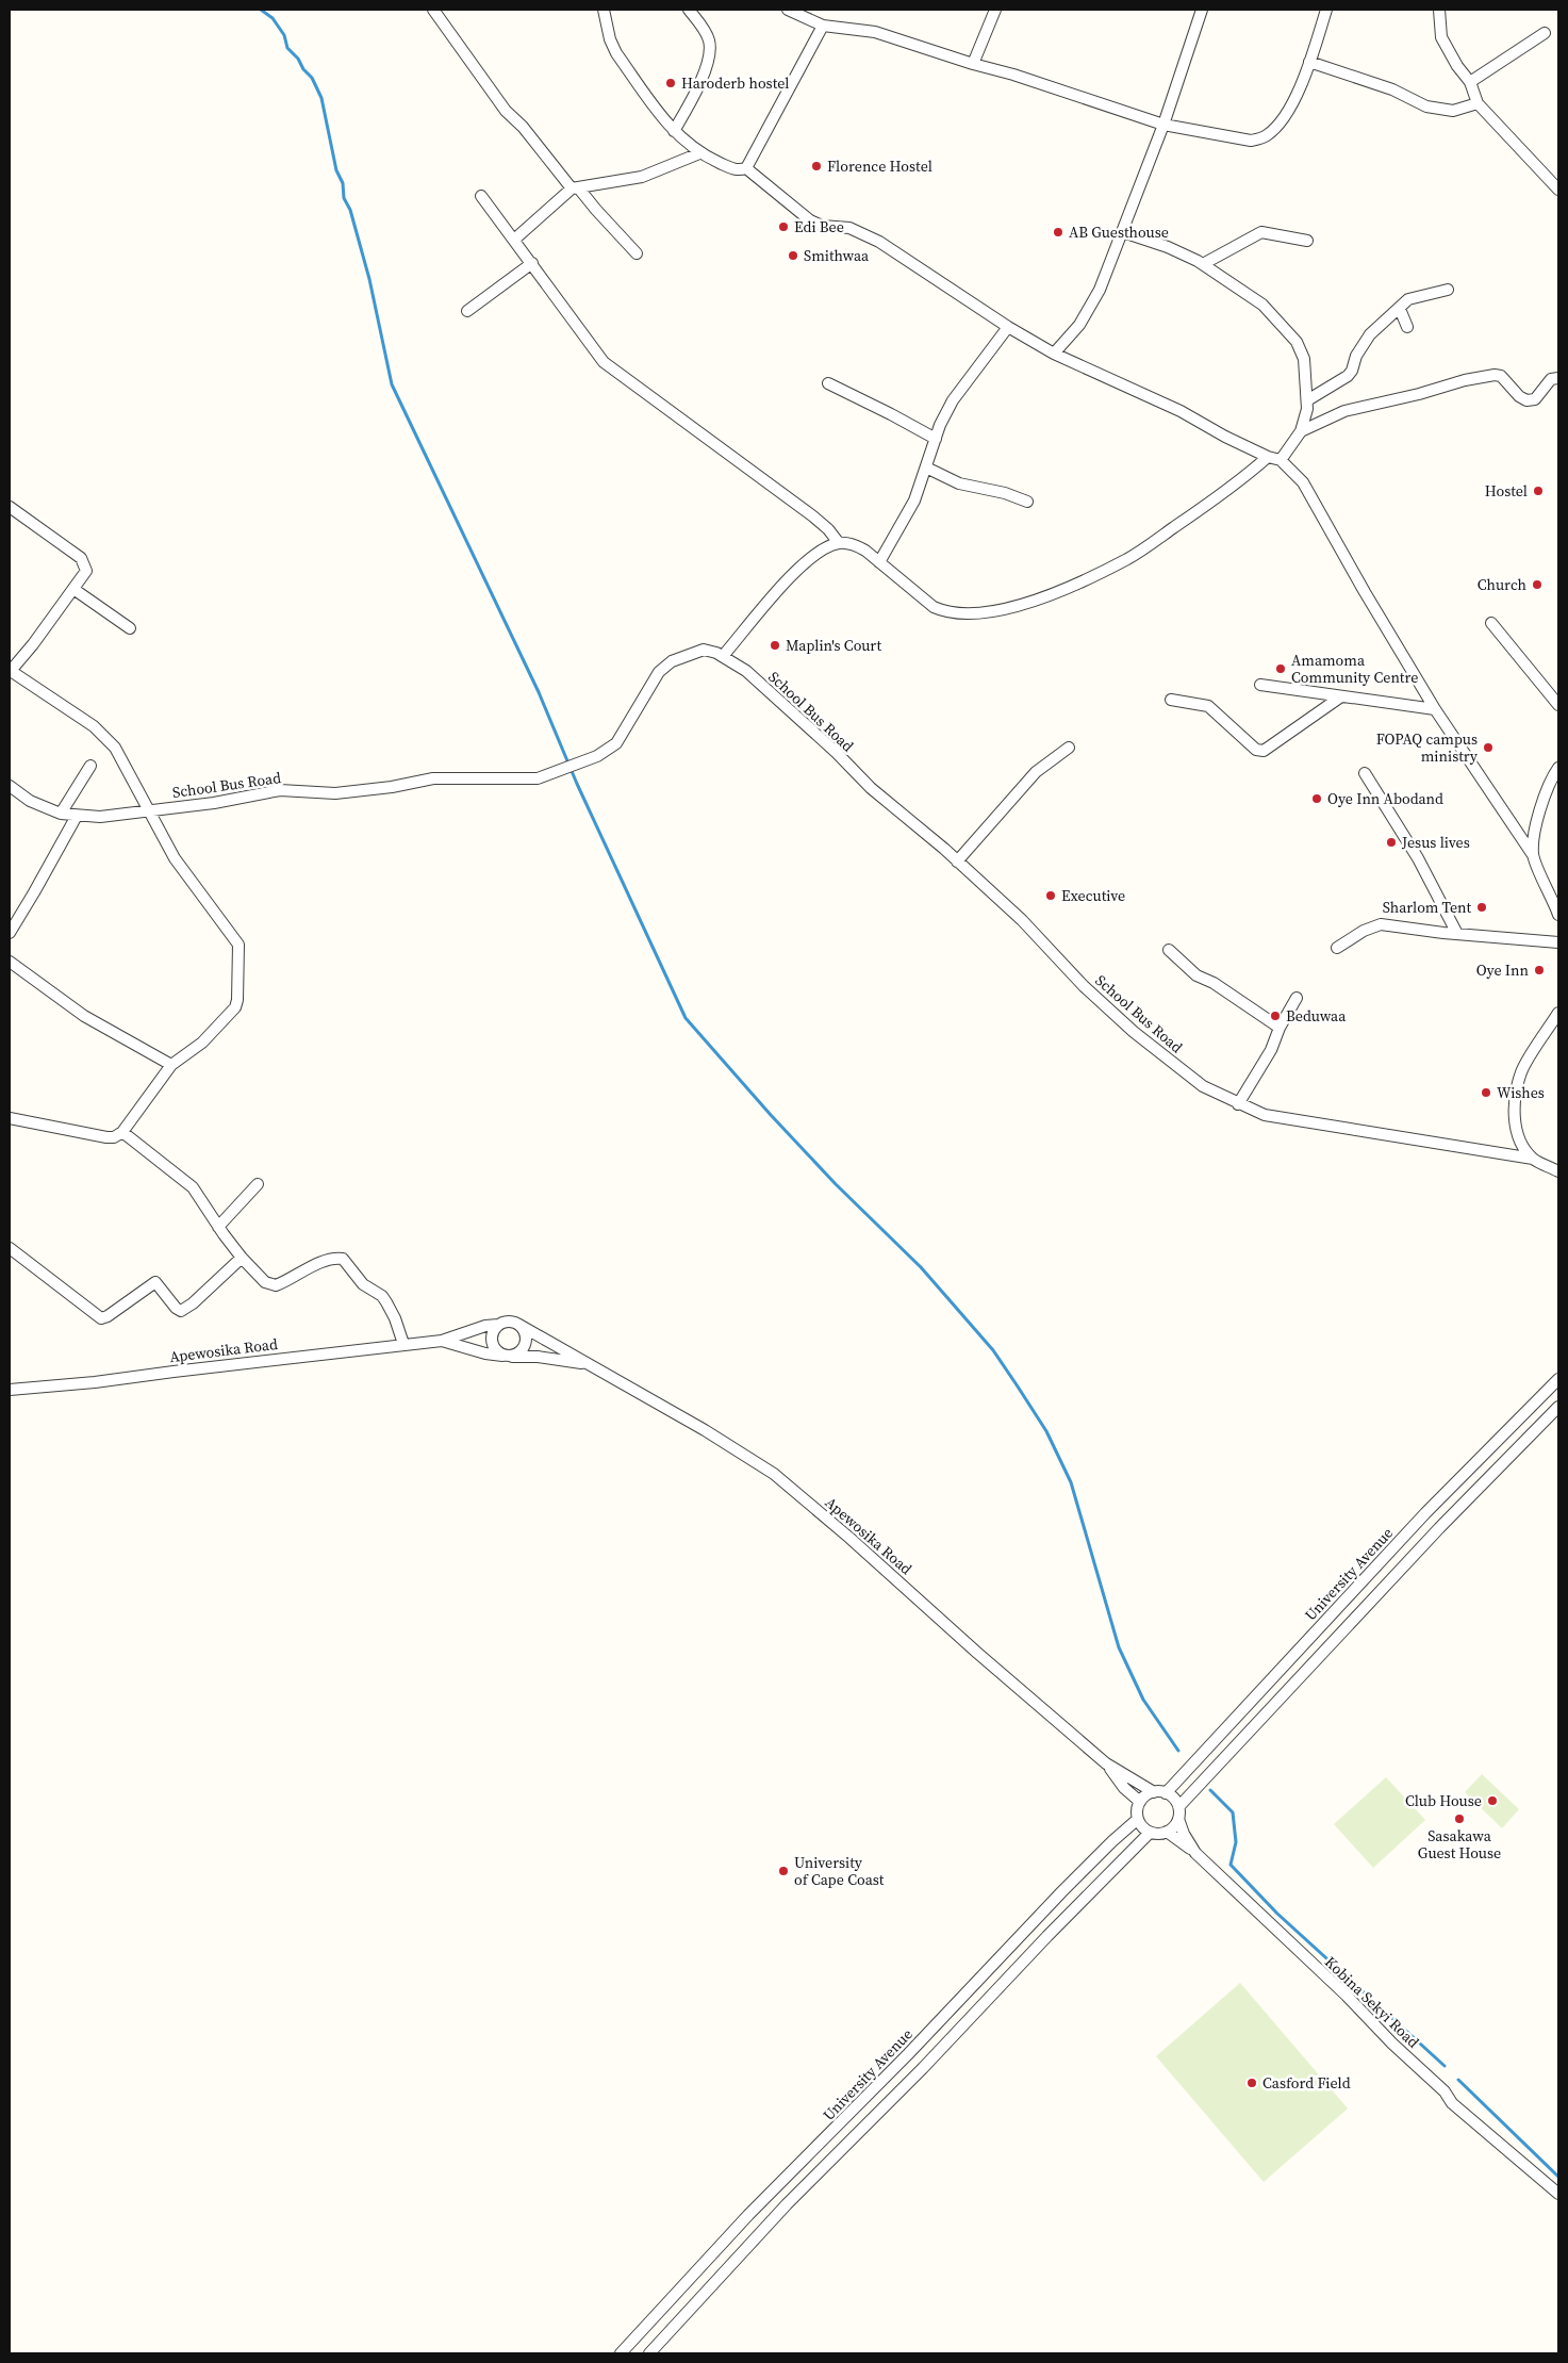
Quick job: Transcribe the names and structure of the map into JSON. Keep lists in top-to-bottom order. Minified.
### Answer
{"streets":{"street":["School Bus Road","Apewosika Road","University Avenue","Kobina Sekyi Road"]},"crossings":[["University Avenue","Kobina Sekyi Road"]],"places":["Haroderb hostel","Florence Hostel","Edi Bee","AB Guesthouse","Smithwaa","Hostel","Church","Maplin's Court","Amamoma Community Centre","FOPAQ campus ministry","Oye Inn Abodand","Jesus lives","Executive","Sharlom Tent","Oye Inn","Beduwaa","Wishes","Club House","Sasakawa Guest House","University of Cape Coast","Casford Field"]}
